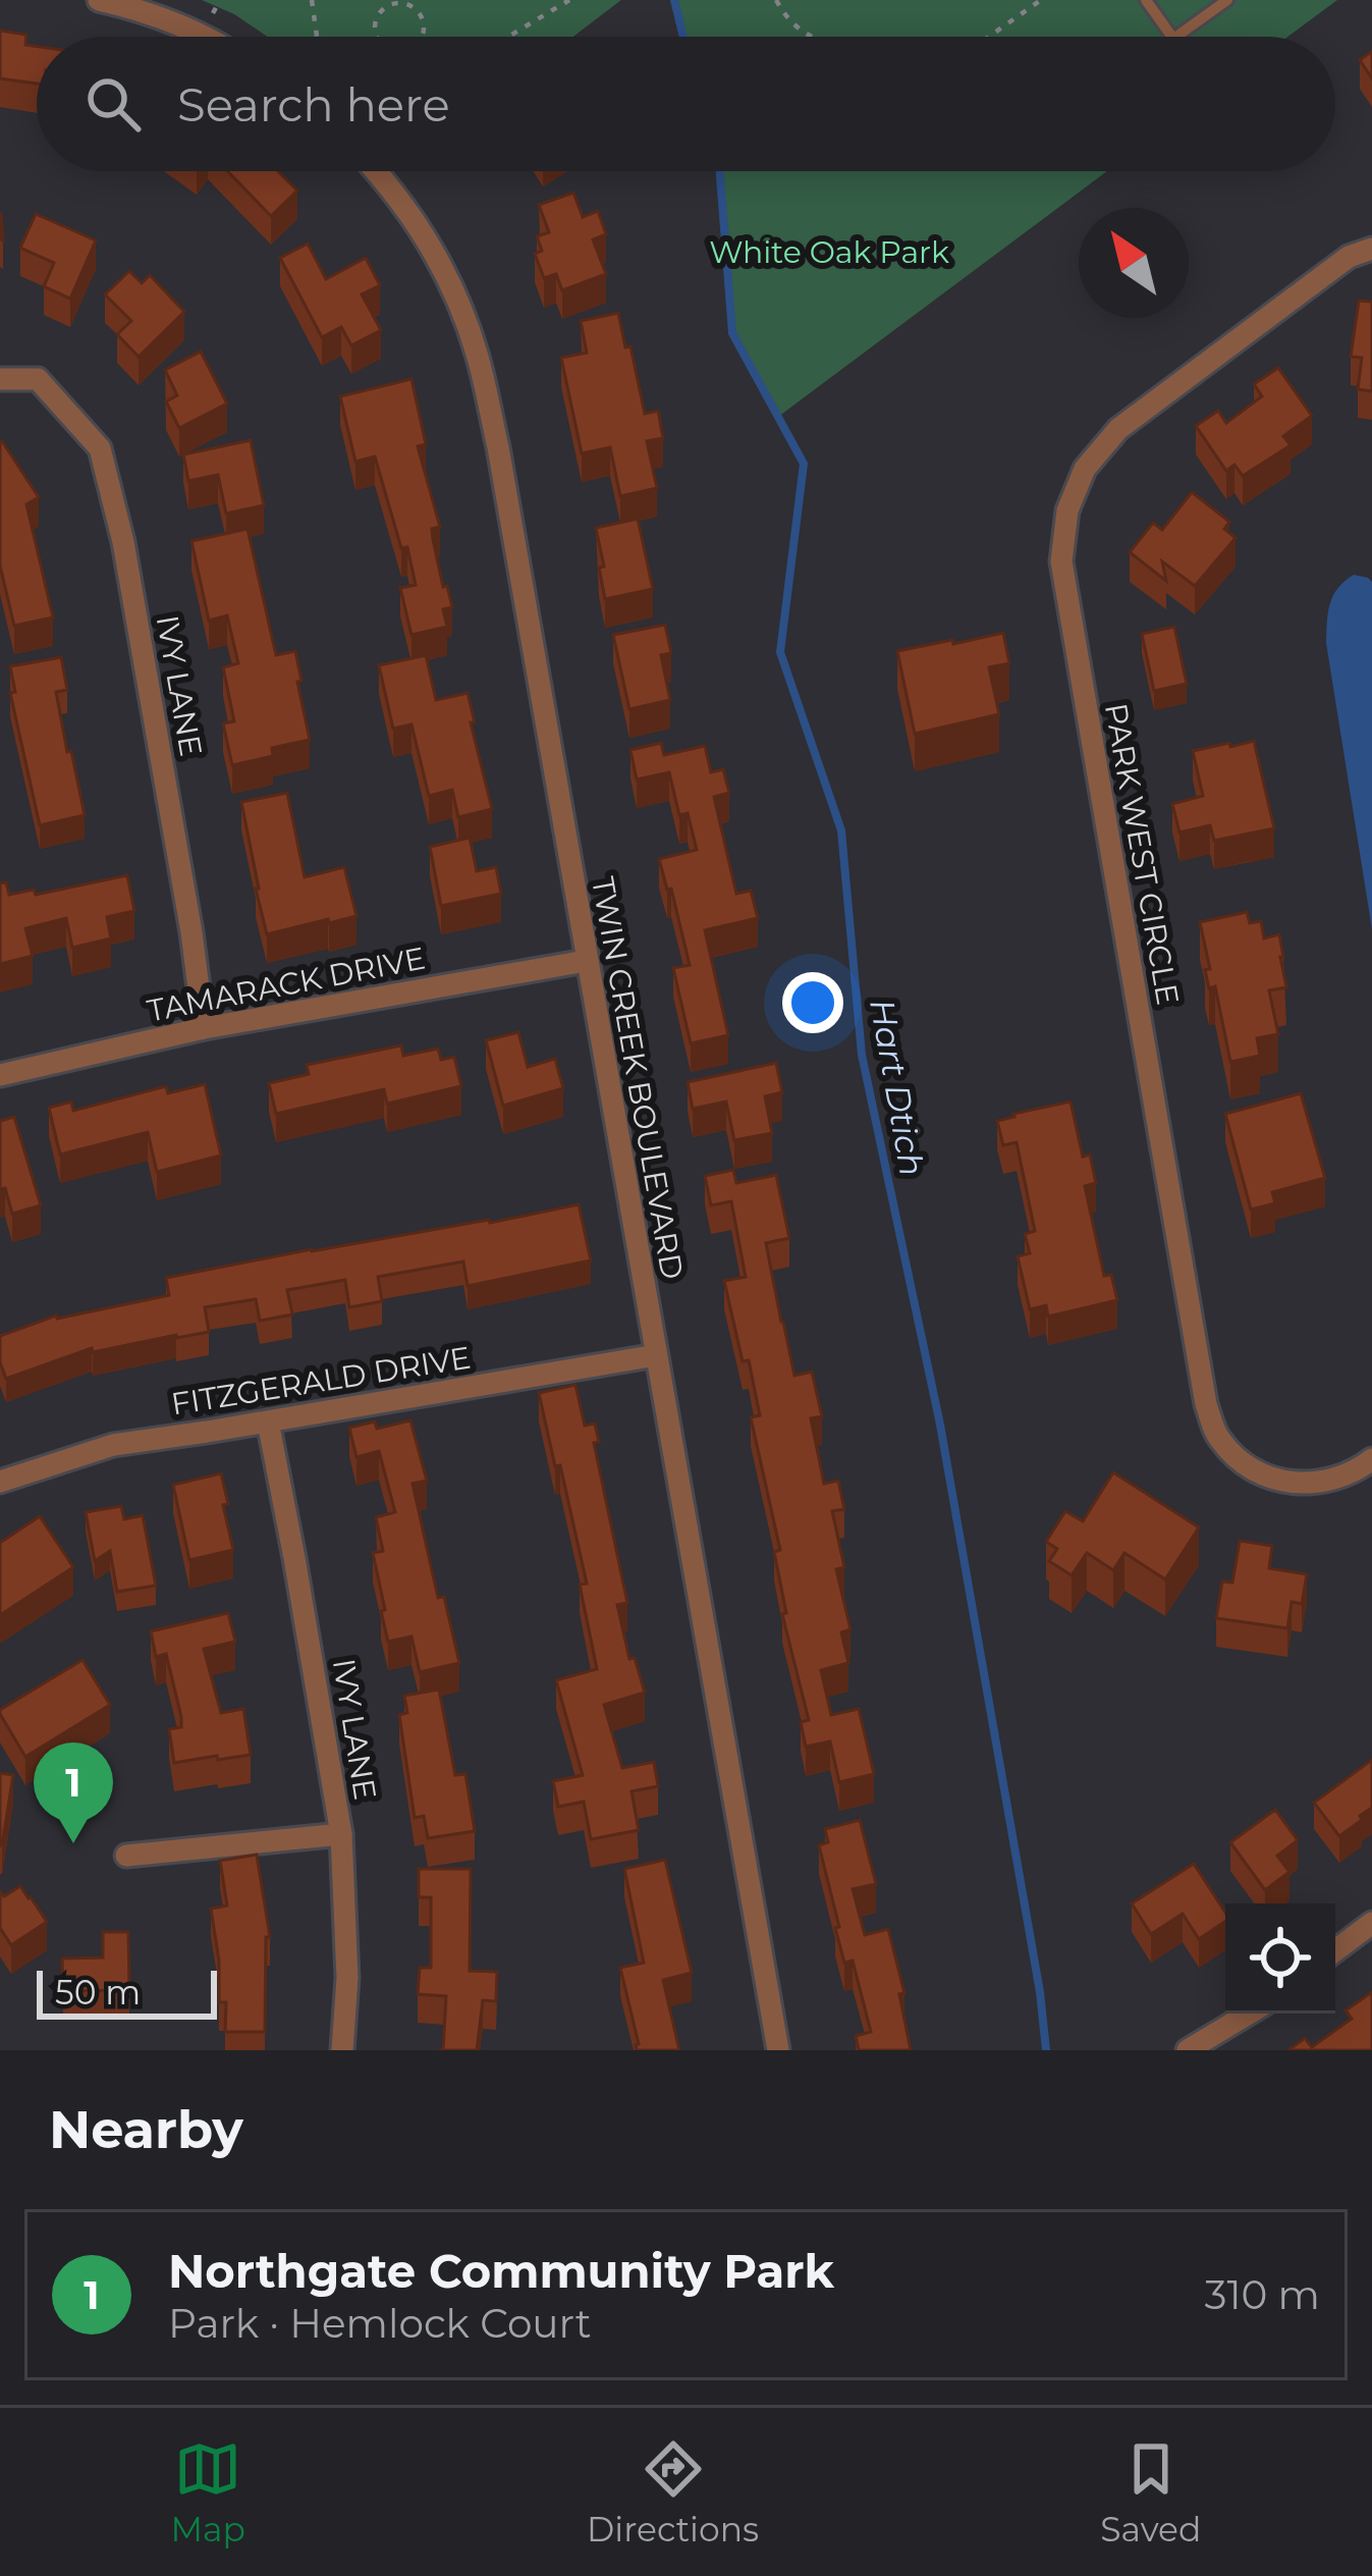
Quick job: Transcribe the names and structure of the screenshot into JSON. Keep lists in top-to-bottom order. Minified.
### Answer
{"streets":{"street":["IVY LANE","PARK WEST CIRCLE","TAMARACK DRIVE","TWIN CREEK BOULEVARD","FITZGERALD DRIVE"]},"crossings":[["IVY LANE","TAMARACK DRIVE"],["IVY LANE","FITZGERALD DRIVE"],["TAMARACK DRIVE","TWIN CREEK BOULEVARD"],["TWIN CREEK BOULEVARD","FITZGERALD DRIVE"]],"water":["Hart Dtich"],"parks":["White Oak Park"],"scale_bar":"50 m","north":"top left","page":{"search":"Search here","pins":"1","scale":"50 m","heading":"Nearby","list":[{"mark":"1","name":"Northgate Community Park","note":"Park · Hemlock Court","value":"310 m"}],"nav":["Map","Directions","Saved"]}}
